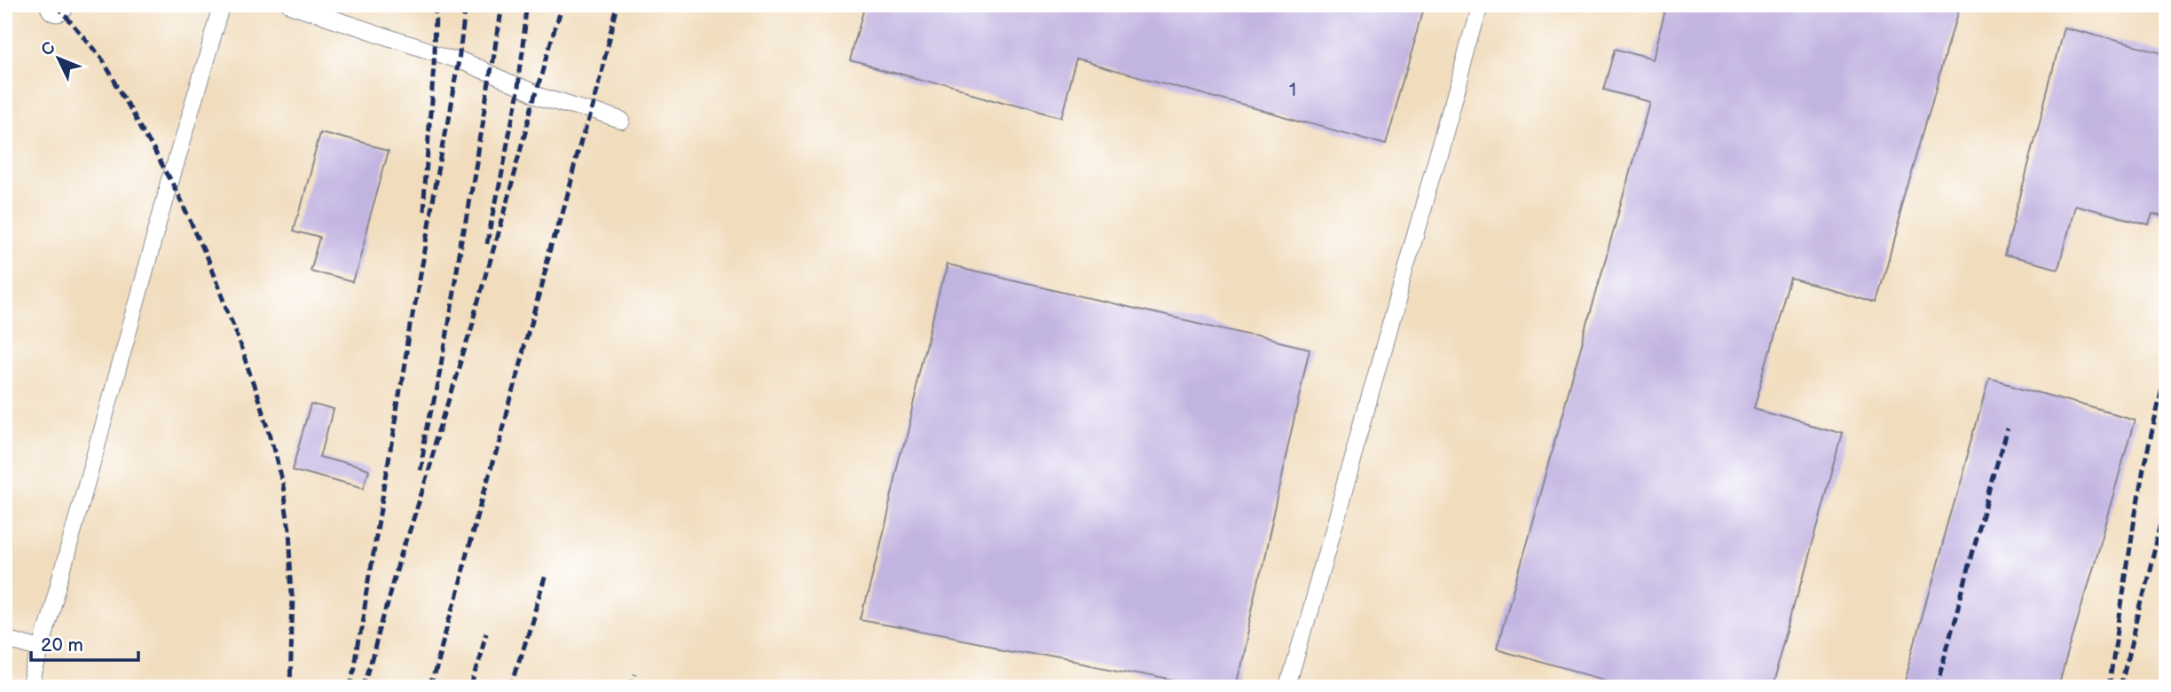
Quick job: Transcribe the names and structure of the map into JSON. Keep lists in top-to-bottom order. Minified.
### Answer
{"house_numbers":["1"],"scale_bar":"20 m","north":"top left"}
